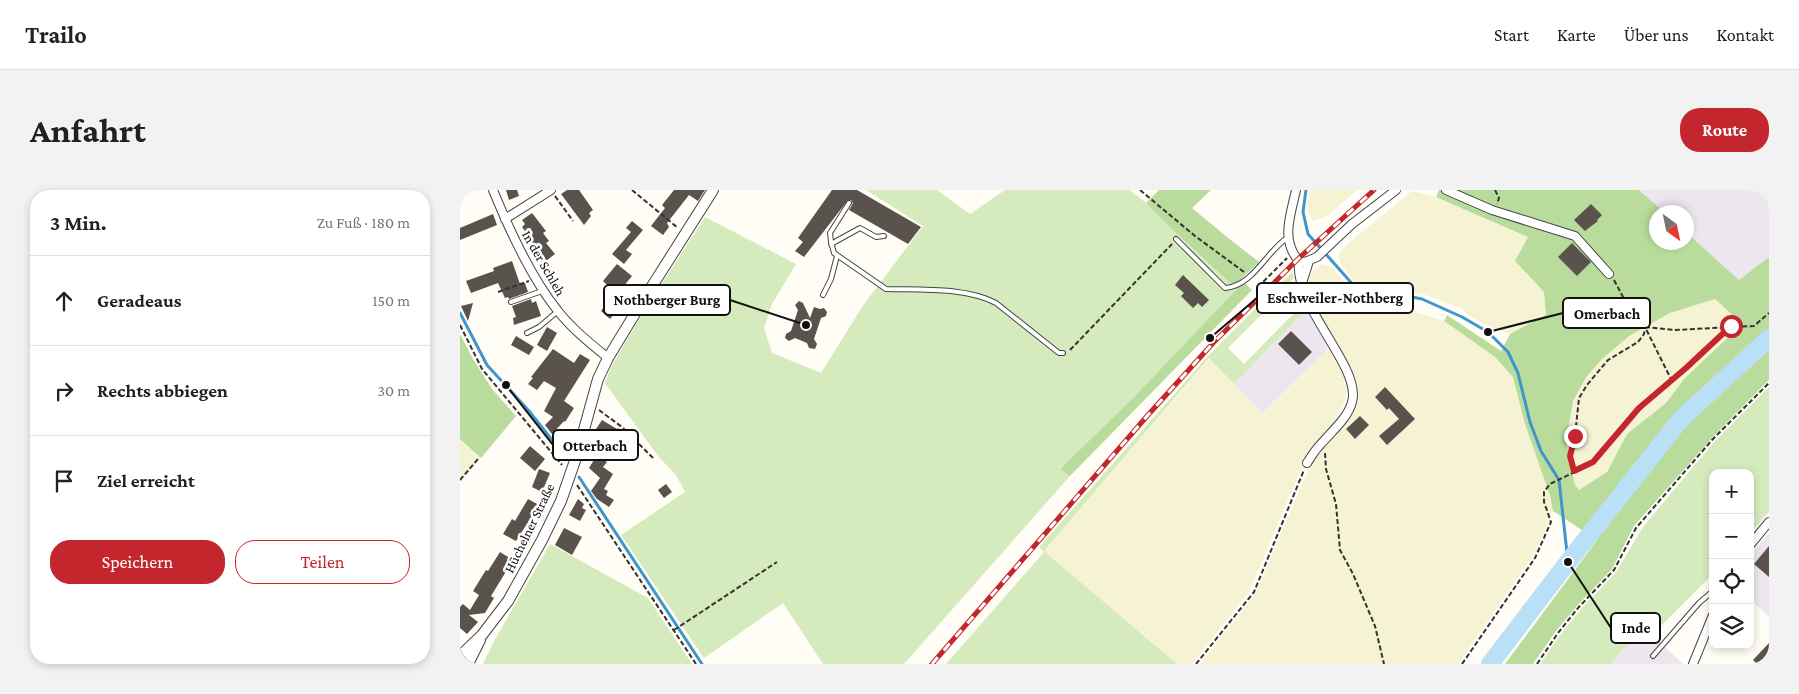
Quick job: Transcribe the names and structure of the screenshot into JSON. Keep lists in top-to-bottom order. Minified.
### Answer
{"streets":{"street":["In der Schleh","Hüchelner Straße"]},"crossings":[["In der Schleh","Hüchelner Straße"]],"places":["Nothberger Burg","Omerbach","Eschweiler-Nothberg","Otterbach","Inde"],"north":"bottom right","page":{"header":"Trailo","nav":["Start","Karte","Über uns","Kontakt"],"buttons":["Route",["Speichern","Teilen"]],"title":"Anfahrt","heading":["3 Min.","Zu Fuß · 180 m"],"list":[["Geradeaus","150 m"],["Rechts abbiegen","30 m"],"Ziel erreicht"],"map_buttons":["+","−"]}}
